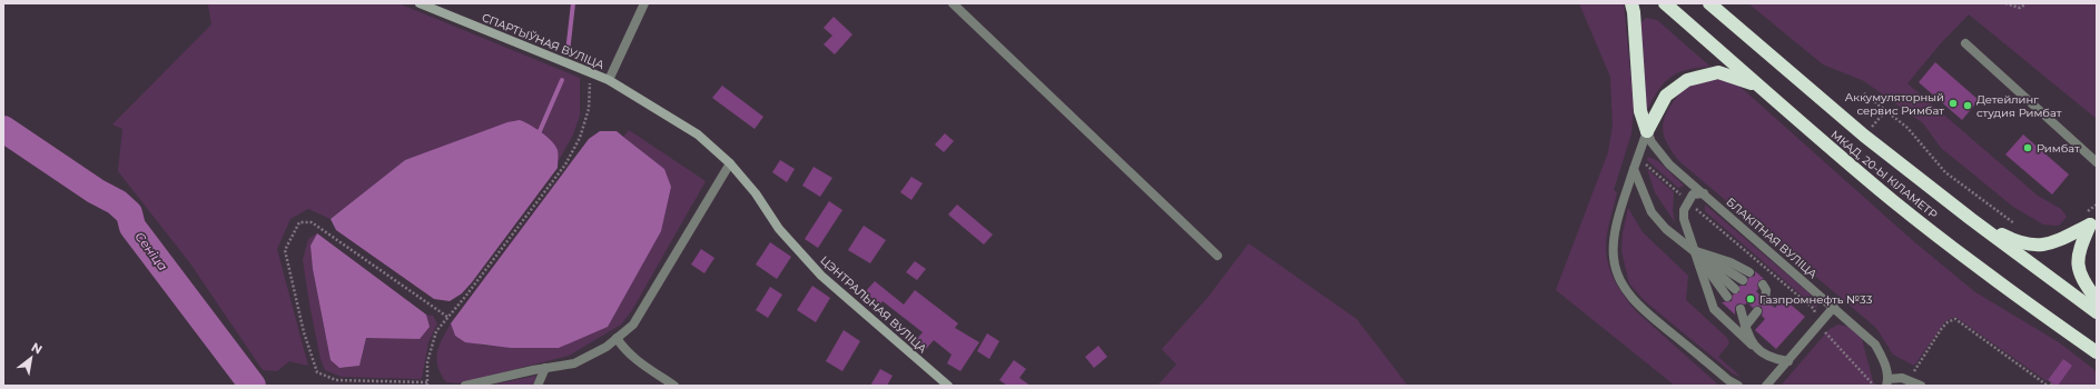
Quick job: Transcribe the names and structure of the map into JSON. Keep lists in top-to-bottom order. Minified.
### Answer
{"streets":{"highway":["МКАД, 20-Ы КІЛАМЕТР"],"street":["СПАРТЫЎНАЯ ВУЛІЦА","БЛАКІТНАЯ ВУЛІЦА","ЦЭНТРАЛЬНАЯ ВУЛІЦА"]},"crossings":[["СПАРТЫЎНАЯ ВУЛІЦА","ЦЭНТРАЛЬНАЯ ВУЛІЦА"]],"water":["Сеніца"],"places":["Аккумуляторный сервис Римбат","Детейлинг студия Римбат","Римбат","Газпромнефть №33"],"north":"top right"}
